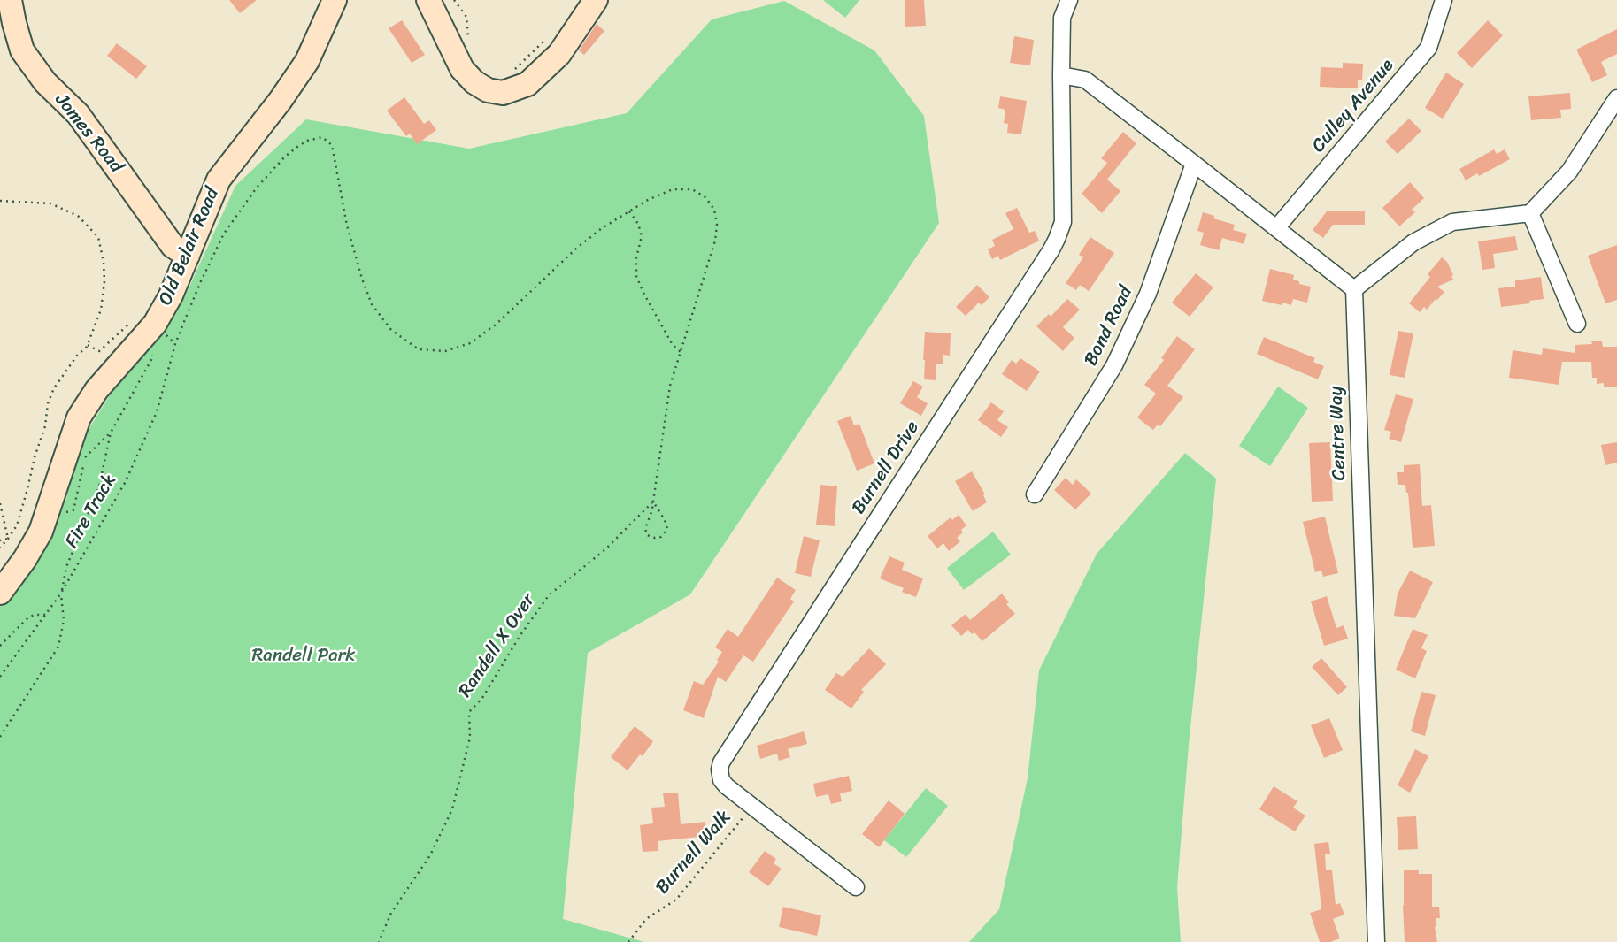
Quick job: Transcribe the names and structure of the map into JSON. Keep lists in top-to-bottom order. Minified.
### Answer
{"streets":{"main road":["James Road","Old Belair Road"],"street":["Culley Avenue","Bond Road","Centre Way","Burnell Drive"],"path":["Fire Track","Randell X Over","Burnell Walk"]},"crossings":[["James Road","Old Belair Road"],["Burnell Drive","Burnell Walk"]],"parks":["Randell Park"]}
